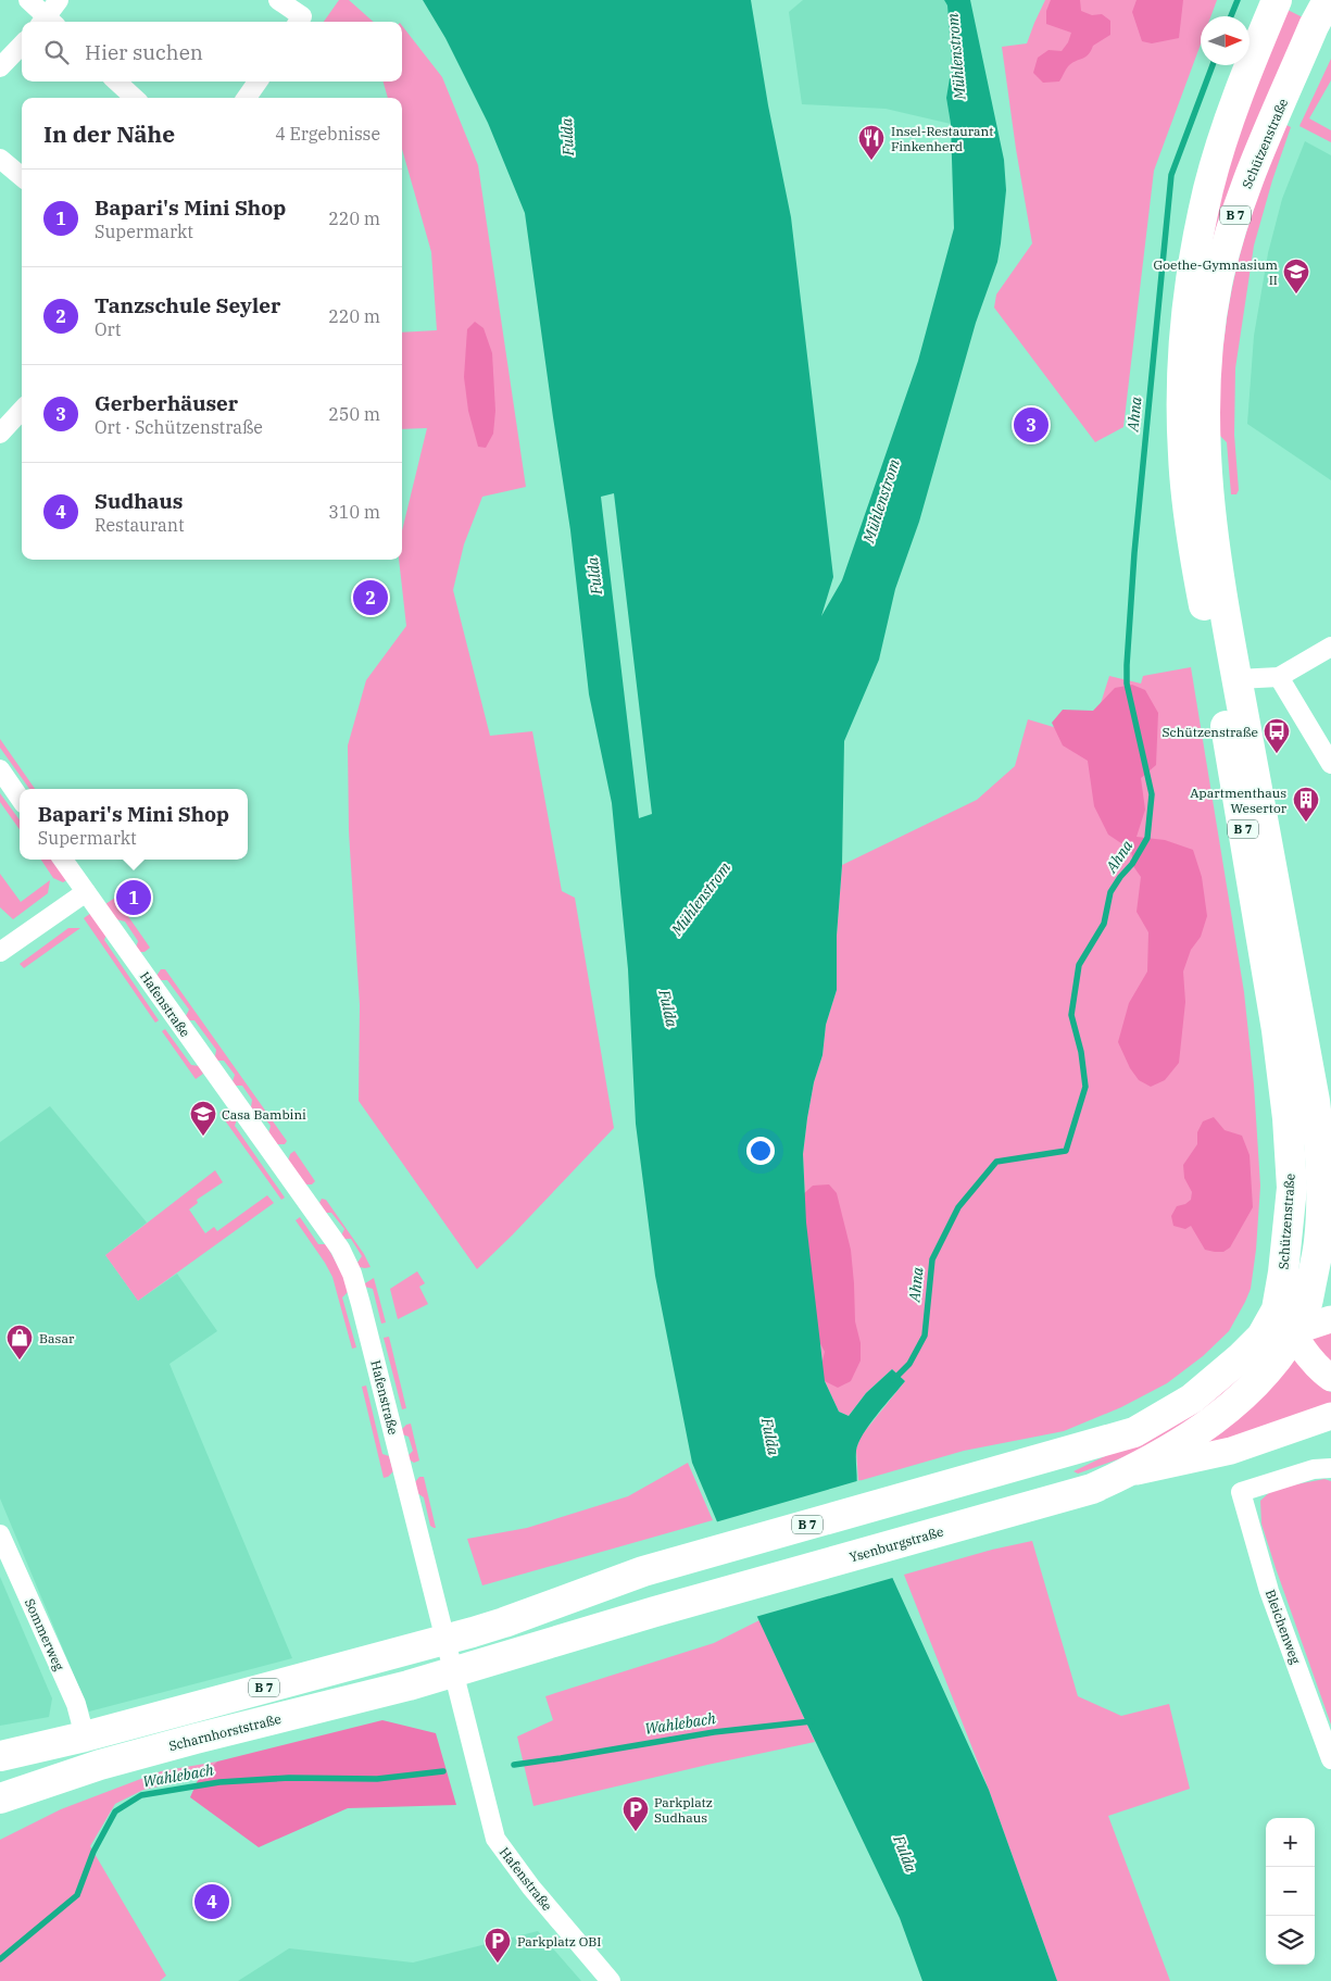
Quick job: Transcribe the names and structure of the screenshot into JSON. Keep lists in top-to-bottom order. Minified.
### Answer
{"streets":{"main road":["Schützenstraße","B 7","Ysenburgstraße","Scharnhorststraße"],"street":["Hafenstraße","Bleichenweg","Sommerweg"]},"crossings":[["Schützenstraße","B 7"],["Schützenstraße","Hafenstraße"],["Schützenstraße","Ysenburgstraße"],["B 7","Hafenstraße"],["B 7","Sommerweg"],["Hafenstraße","Ysenburgstraße"],["Hafenstraße","Scharnhorststraße"],["Ysenburgstraße","Scharnhorststraße"]],"water":["Mühlenstrom","Fulda","Ahna","Wahlebach"],"places":{"restaurant":["Insel-Restaurant Finkenherd"],"school or university":["Goethe-Gymnasium II","Casa Bambini"],"bus stop":["Schützenstraße"],"building":["Apartmenthaus Wesertor"],"shop":["Basar"],"parking":["Parkplatz Sudhaus","Parkplatz OBI"]},"north":"right","page":{"search":"Hier suchen","heading":["In der Nähe","4 Ergebnisse"],"list":[{"mark":"1","name":"Bapari's Mini Shop","note":"Supermarkt","value":"220 m"},{"mark":"2","name":"Tanzschule Seyler","note":"Ort","value":"220 m"},{"mark":"3","name":"Gerberhäuser","note":"Ort · Schützenstraße","value":"250 m"},{"mark":"4","name":"Sudhaus","note":"Restaurant","value":"310 m"}],"pins":["3","2","1","4"],"popup":["Bapari's Mini Shop","Supermarkt"],"map_buttons":["+","−"]}}
